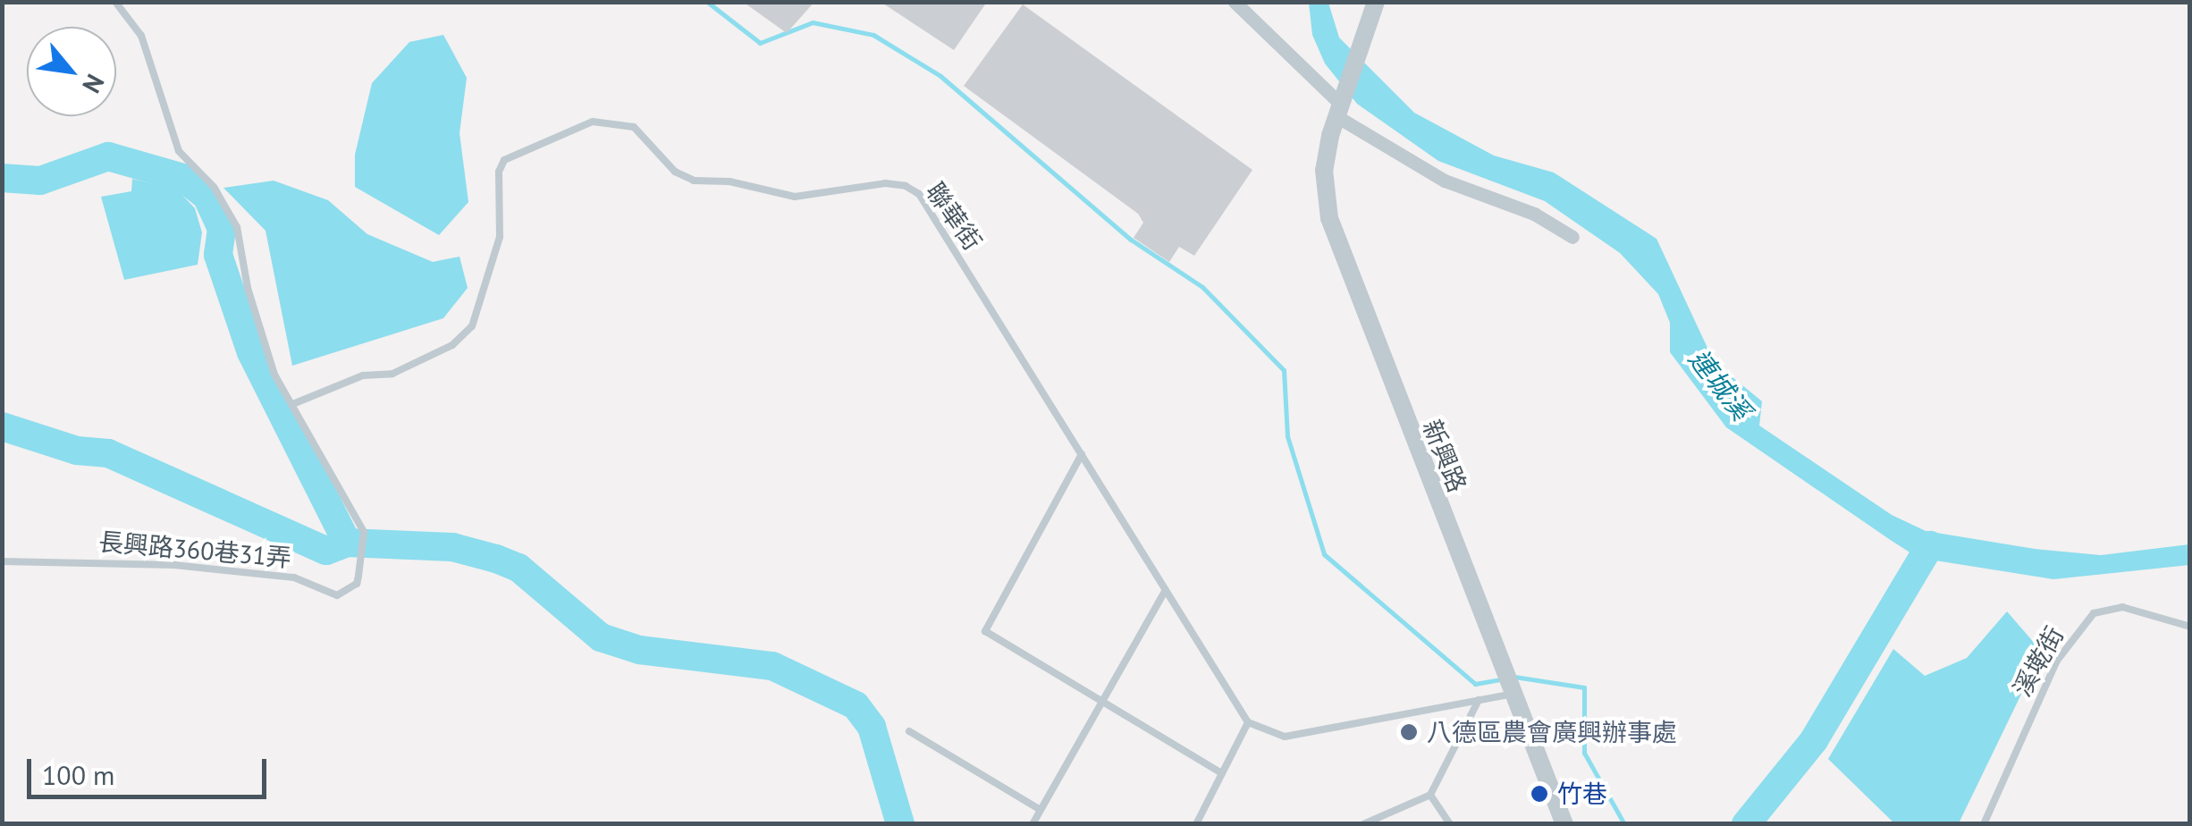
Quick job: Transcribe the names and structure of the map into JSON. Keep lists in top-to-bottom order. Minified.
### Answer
{"streets":{"street":["新興路"],"lane":["聯華街","長興路360巷31弄","溪墘街"]},"crossings":[["聯華街","長興路360巷31弄"]],"water":["連城溪"],"places":["八德區農會廣興辦事處","竹巷"],"scale_bar":"100 m","north":"bottom right"}
